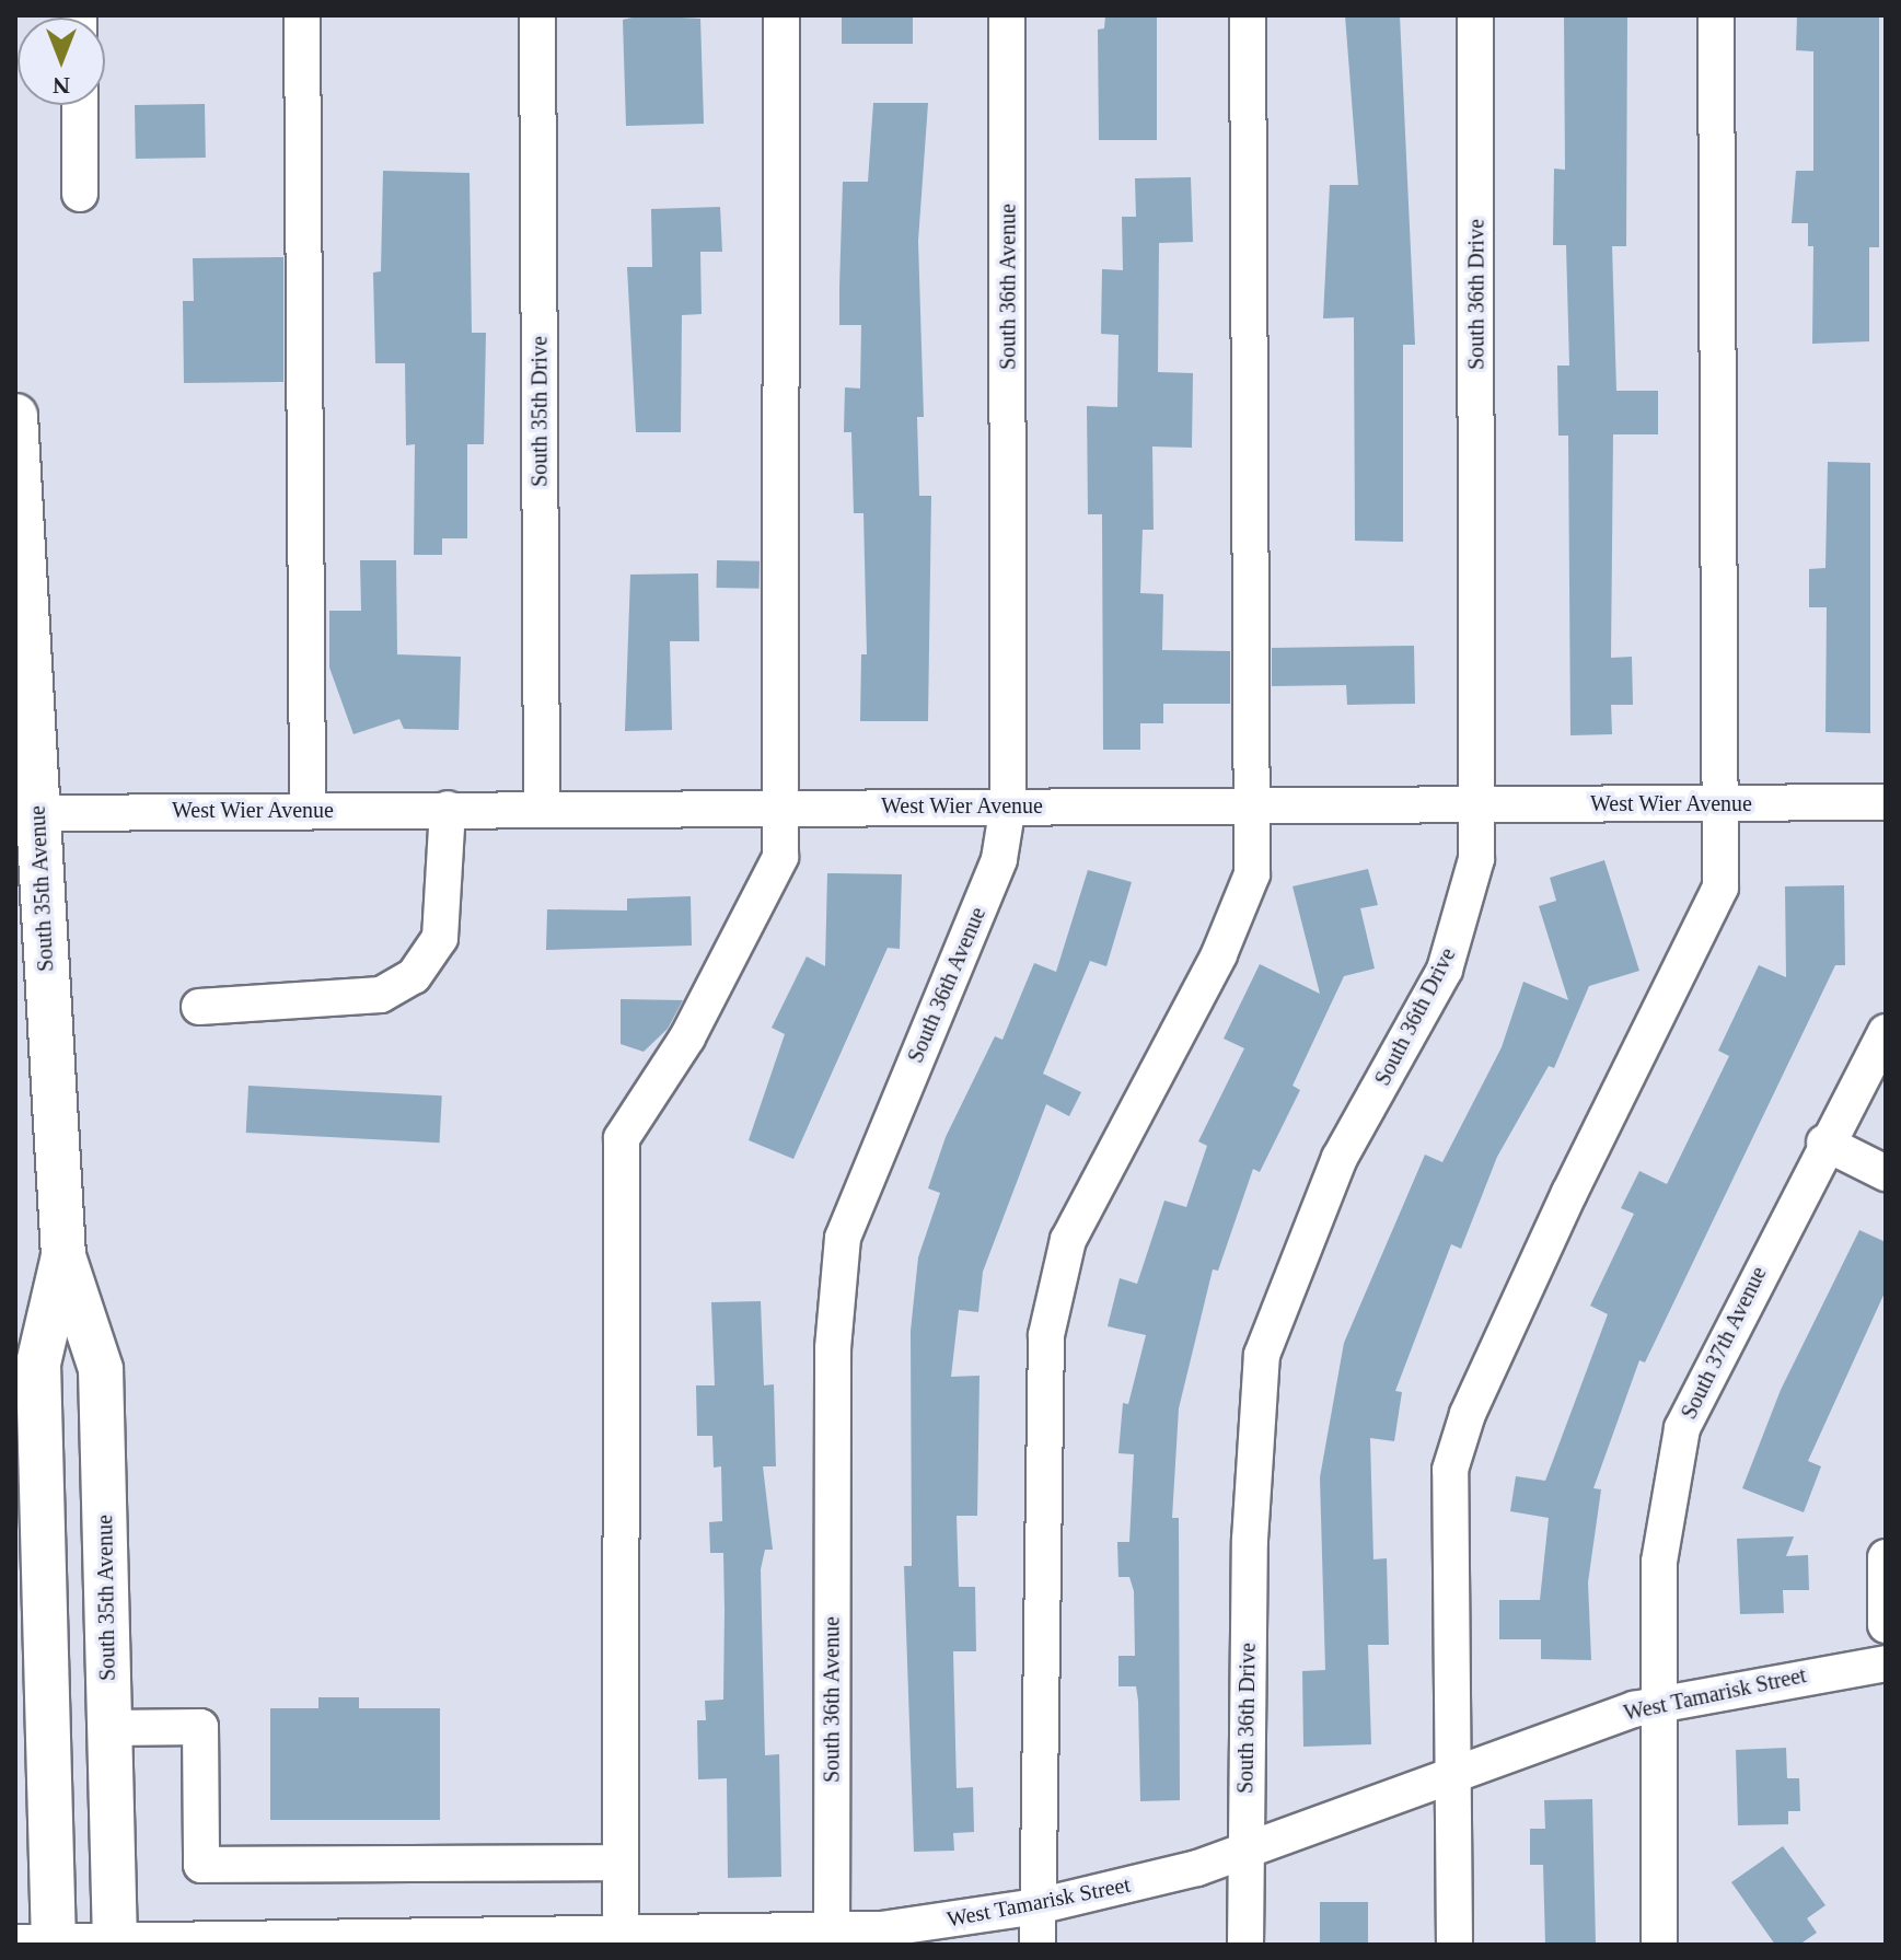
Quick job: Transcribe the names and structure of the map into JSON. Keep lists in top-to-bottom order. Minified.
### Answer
{"streets":{"main road":["South 35th Avenue"],"street":["South 36th Avenue","South 36th Drive","South 35th Drive","West Wier Avenue","South 37th Avenue","West Tamarisk Street"]},"crossings":[["South 36th Avenue","West Wier Avenue"],["South 36th Avenue","West Tamarisk Street"],["South 36th Drive","West Wier Avenue"],["South 36th Drive","West Tamarisk Street"],["South 35th Drive","West Wier Avenue"],["West Wier Avenue","South 35th Avenue"],["South 35th Avenue","West Tamarisk Street"],["South 37th Avenue","West Tamarisk Street"]],"north":"bottom"}
